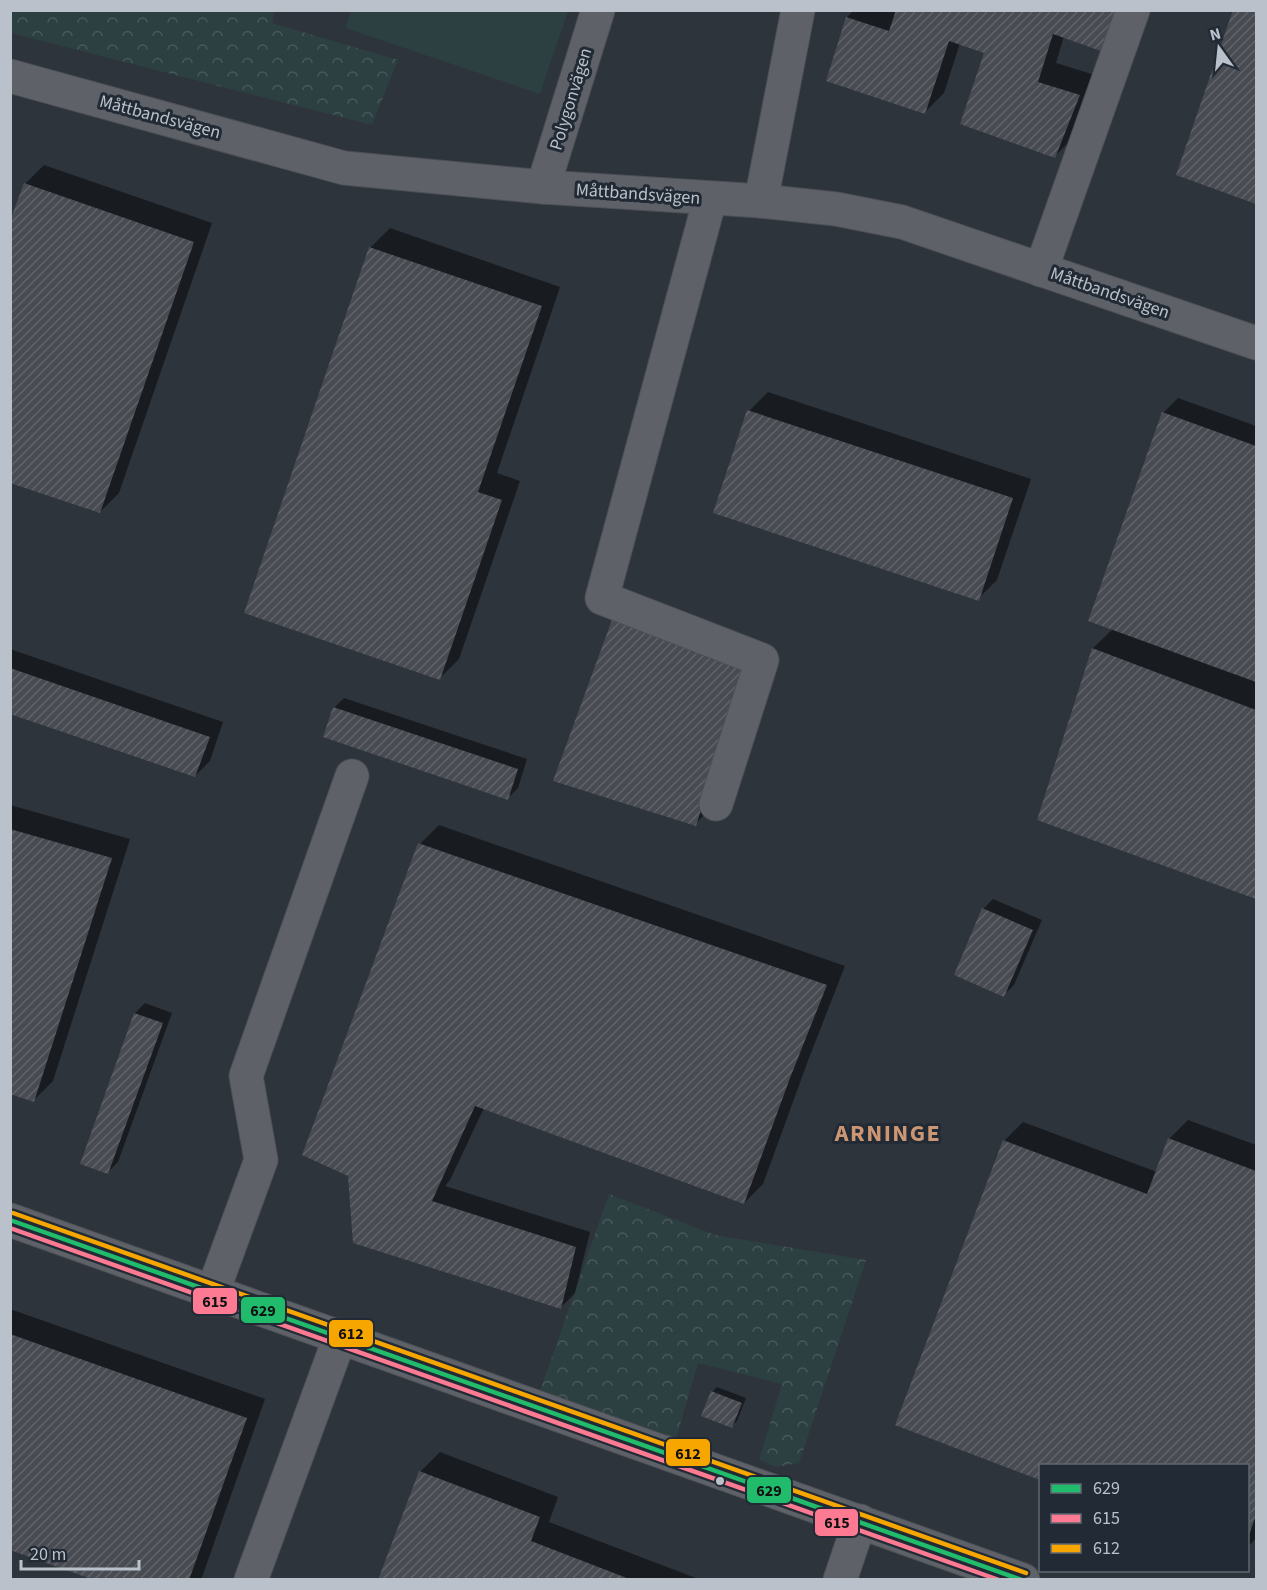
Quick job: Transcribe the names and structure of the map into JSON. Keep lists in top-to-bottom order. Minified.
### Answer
{"streets":{"street":["Polygonvägen","Måttbandsvägen"]},"crossings":[["Polygonvägen","Måttbandsvägen"]],"districts":["ARNINGE"],"lines":["transit line 612","transit line 629","transit line 615"],"legend":["629","615","612"],"scale_bar":"20 m","north":"top"}
